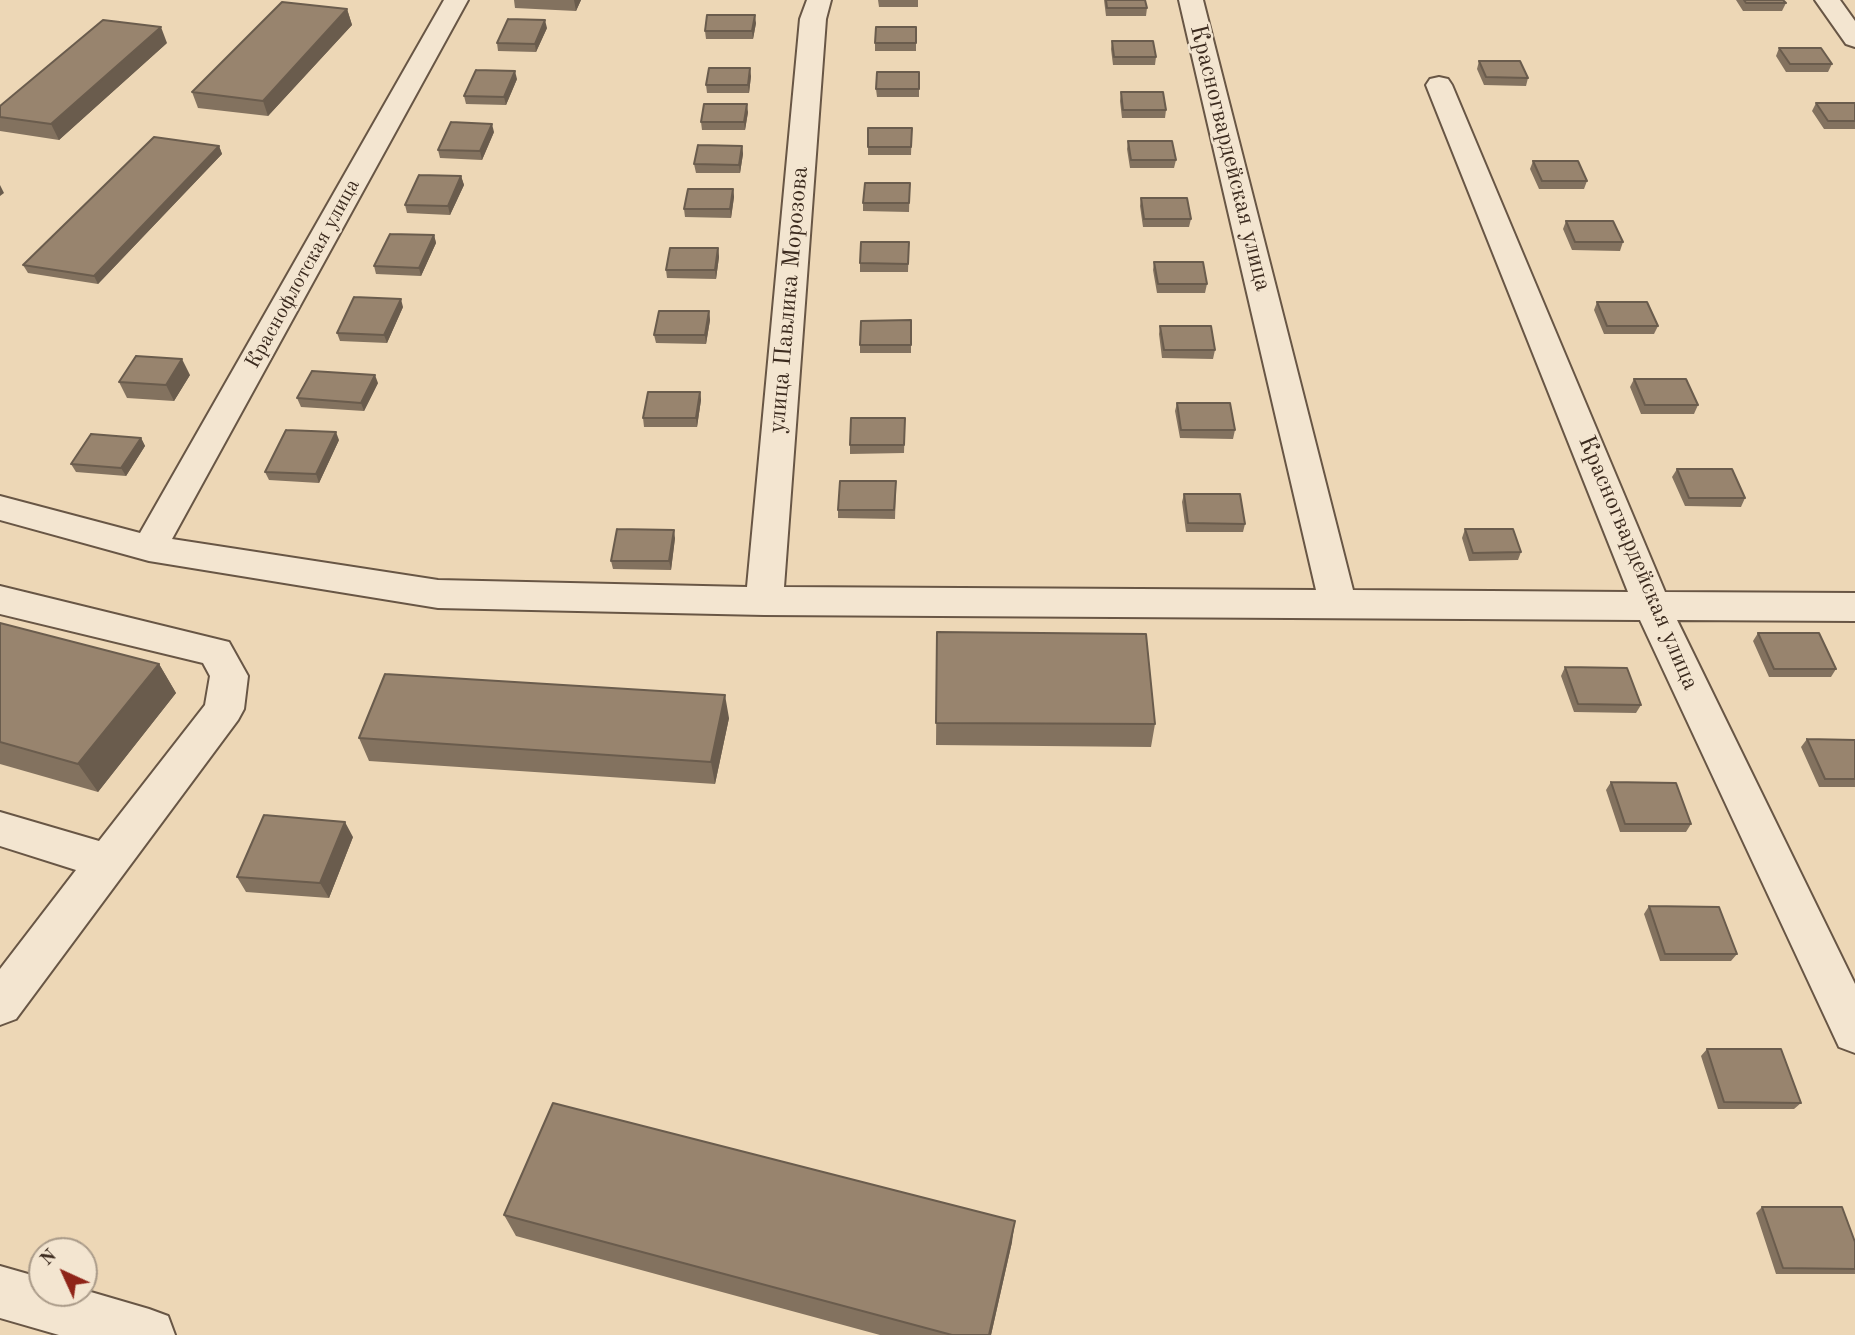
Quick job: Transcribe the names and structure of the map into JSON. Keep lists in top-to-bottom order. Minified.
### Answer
{"streets":{"street":["Красногвардейская улица","Краснофлотская улица","улица Павлика Морозова"]},"north":"top left"}
